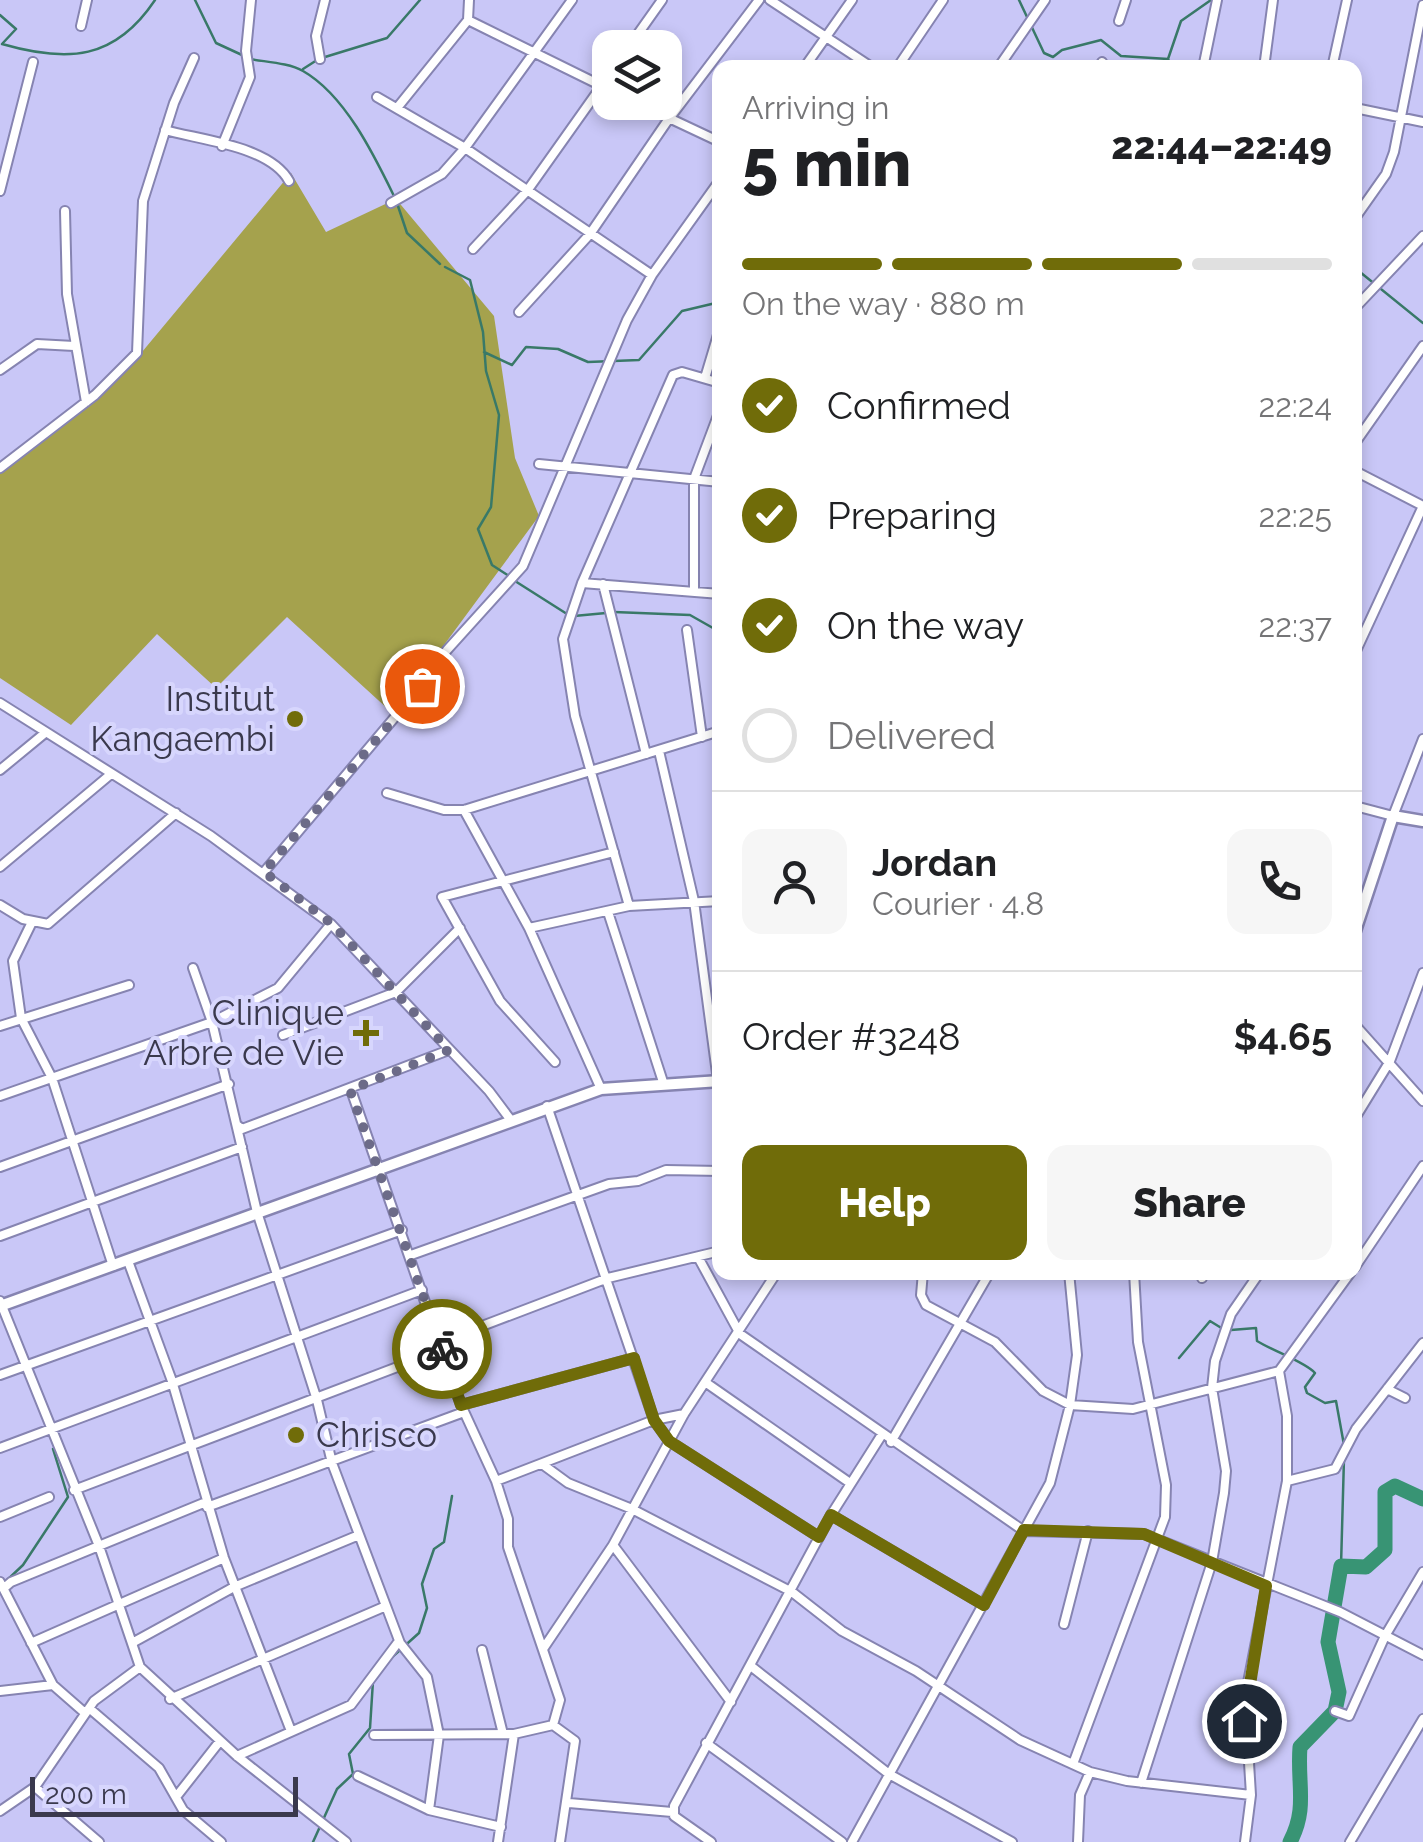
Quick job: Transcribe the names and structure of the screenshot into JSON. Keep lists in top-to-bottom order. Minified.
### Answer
{"places":{"other":["Institut Kangaembi","Chrisco"],"health":["Clinique Arbre de Vie"]},"scale_bar":"200 m","page":{"heading":["5 min","Arriving in","22:44–22:49"],"panel":["Jordan","Courier · 4.8","Order #3248","$4.65"],"bar":"On the way · 880 m","list":[["Confirmed","22:24"],["Preparing","22:25"],["On the way","22:37"],"Delivered"],"buttons":["Help","Share"],"scale":"200 m"}}
